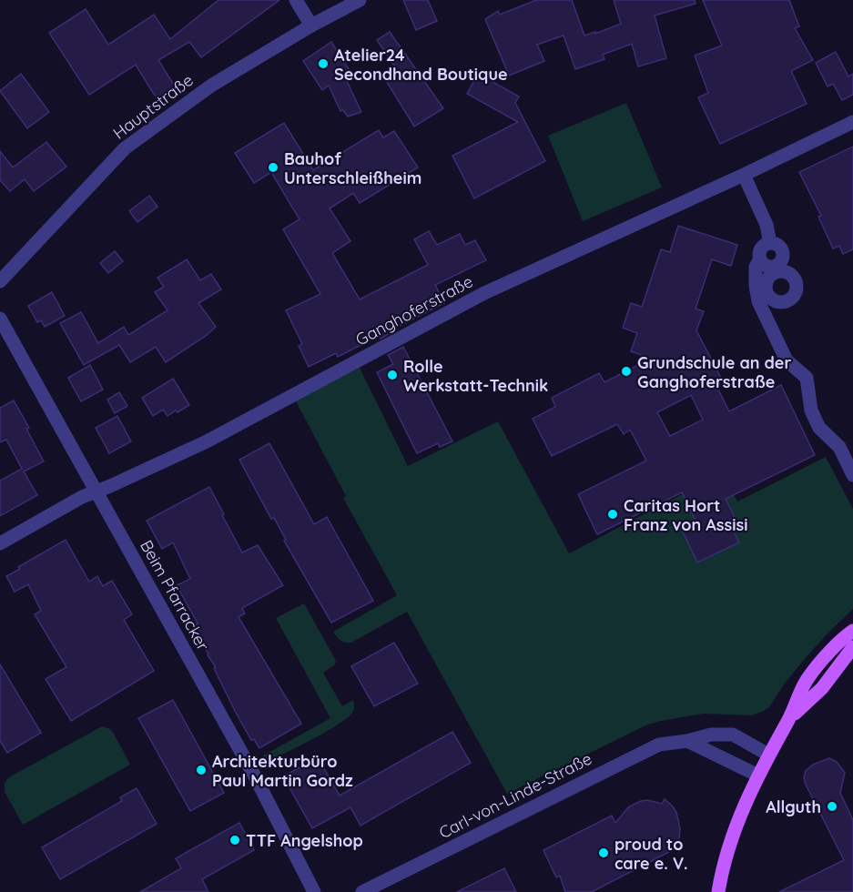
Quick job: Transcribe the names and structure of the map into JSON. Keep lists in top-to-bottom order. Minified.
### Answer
{"streets":{"street":["Hauptstraße","Ganghoferstraße","Beim Pfarracker","Carl-von-Linde-Straße"]},"crossings":[["Ganghoferstraße","Beim Pfarracker"]],"places":["Atelier24 Secondhand Boutique","Bauhof Unterschleißheim","Grundschule an der Ganghoferstraße","Rolle Werkstatt-Technik","Caritas Hort Franz von Assisi","Architekturbüro Paul Martin Gordz","Allguth","TTF Angelshop","proud to care e. V."]}
